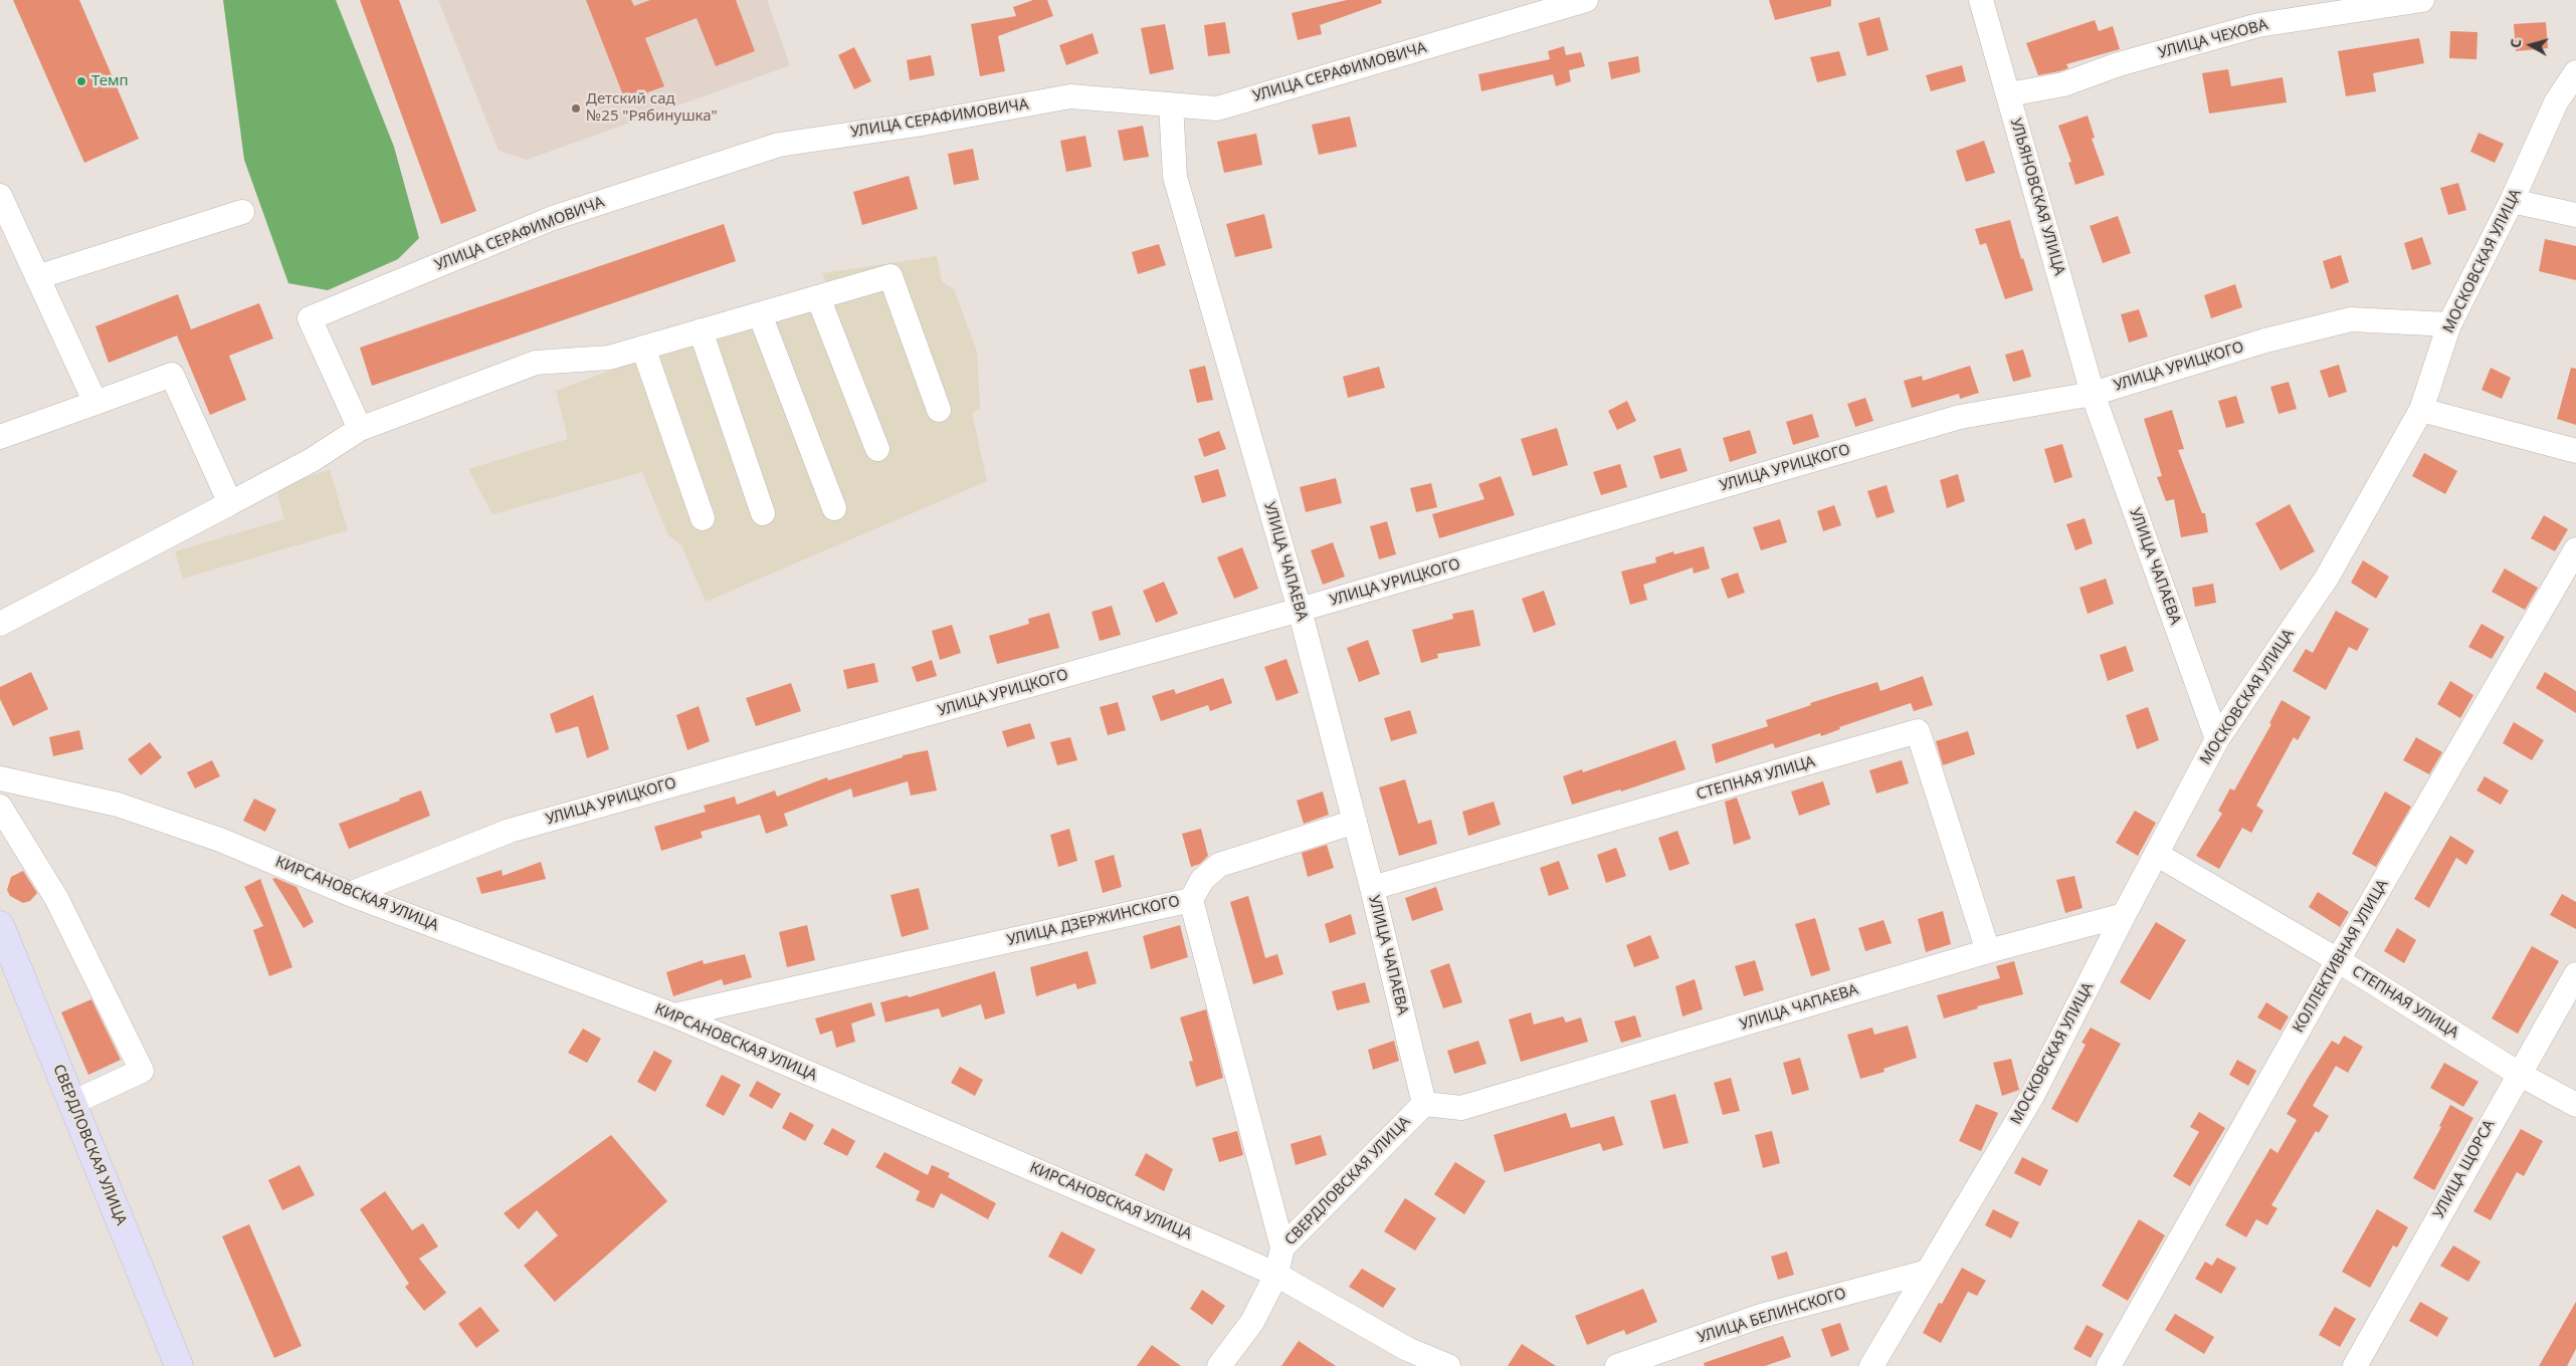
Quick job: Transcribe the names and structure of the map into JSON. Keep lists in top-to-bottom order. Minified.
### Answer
{"streets":{"main road":["СВЕРДЛОВСКАЯ УЛИЦА"],"street":["УЛИЦА ЧЕХОВА","УЛИЦА СЕРАФИМОВИЧА","УЛЬЯНОВСКАЯ УЛИЦА","МОСКОВСКАЯ УЛИЦА","УЛИЦА УРИЦКОГО","УЛИЦА ЧАПАЕВА","СТЕПНАЯ УЛИЦА","КИРСАНОВСКАЯ УЛИЦА","УЛИЦА ДЗЕРЖИНСКОГО","КОЛЛЕКТИВНАЯ УЛИЦА","УЛИЦА ЩОРСА","УЛИЦА БЕЛИНСКОГО"]},"crossings":[["УЛИЦА ЧЕХОВА","УЛЬЯНОВСКАЯ УЛИЦА"],["УЛИЦА СЕРАФИМОВИЧА","УЛИЦА ЧАПАЕВА"],["УЛЬЯНОВСКАЯ УЛИЦА","УЛИЦА УРИЦКОГО"],["УЛЬЯНОВСКАЯ УЛИЦА","УЛИЦА ЧАПАЕВА"],["МОСКОВСКАЯ УЛИЦА","УЛИЦА УРИЦКОГО"],["МОСКОВСКАЯ УЛИЦА","УЛИЦА ЧАПАЕВА"],["МОСКОВСКАЯ УЛИЦА","СТЕПНАЯ УЛИЦА"],["МОСКОВСКАЯ УЛИЦА","УЛИЦА БЕЛИНСКОГО"],["УЛИЦА УРИЦКОГО","УЛИЦА ЧАПАЕВА"],["УЛИЦА УРИЦКОГО","КИРСАНОВСКАЯ УЛИЦА"],["УЛИЦА ЧАПАЕВА","СТЕПНАЯ УЛИЦА"],["УЛИЦА ЧАПАЕВА","СВЕРДЛОВСКАЯ УЛИЦА"],["СТЕПНАЯ УЛИЦА","КОЛЛЕКТИВНАЯ УЛИЦА"],["СТЕПНАЯ УЛИЦА","УЛИЦА ЩОРСА"],["КИРСАНОВСКАЯ УЛИЦА","УЛИЦА ДЗЕРЖИНСКОГО"],["КИРСАНОВСКАЯ УЛИЦА","СВЕРДЛОВСКАЯ УЛИЦА"],["УЛИЦА ДЗЕРЖИНСКОГО","СВЕРДЛОВСКАЯ УЛИЦА"]],"places":["Темп","Детский сад №25 \"Рябинушка\""],"north":"left"}
